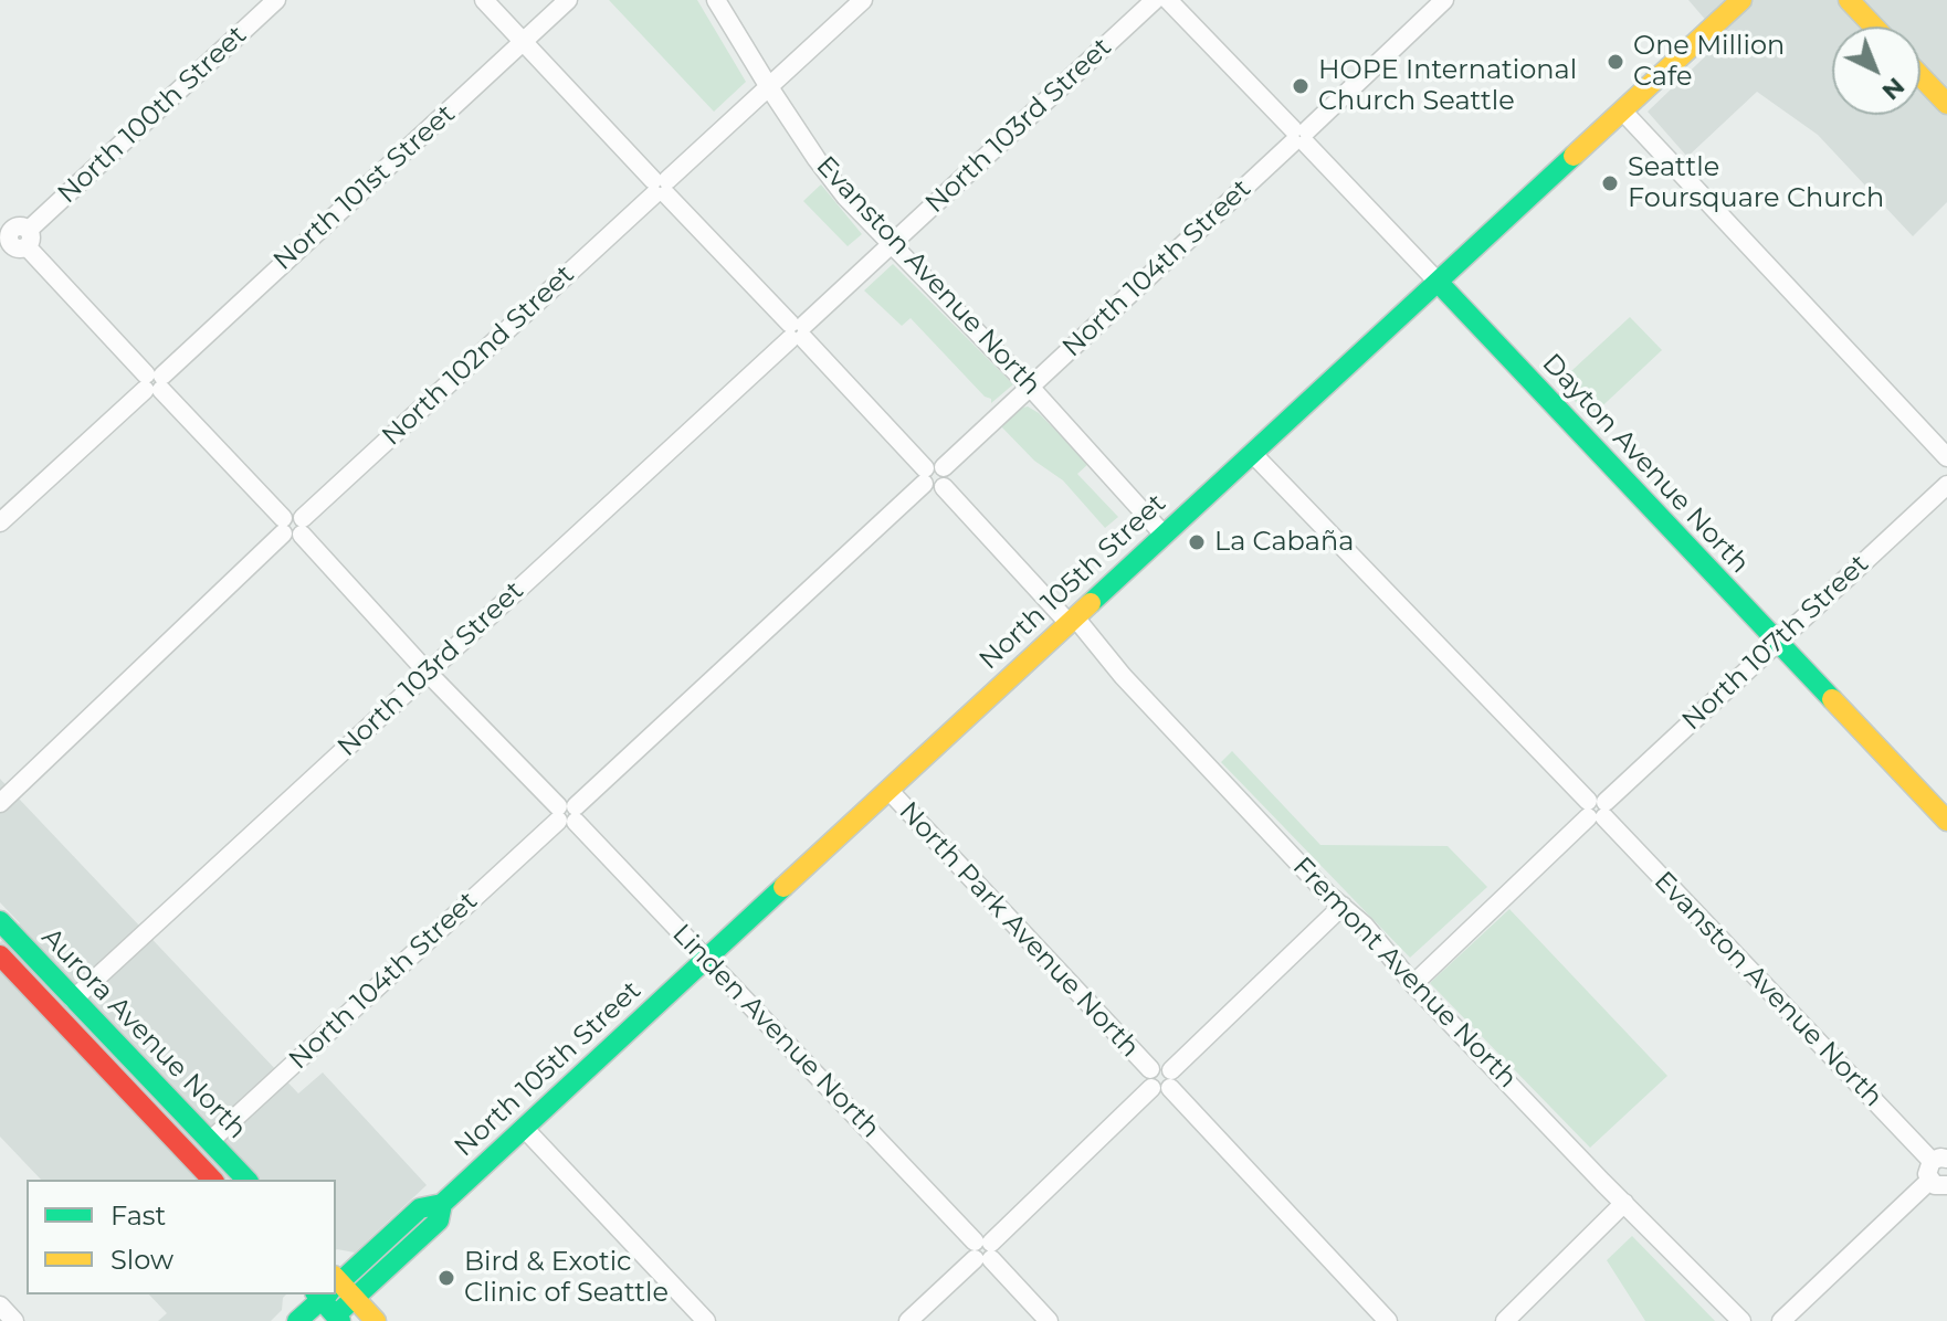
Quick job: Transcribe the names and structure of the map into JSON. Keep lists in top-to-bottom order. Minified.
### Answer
{"streets":{"main road":["Dayton Avenue North","North 105th Street","Aurora Avenue North"],"street":["North 100th Street","North 103rd Street","North 101st Street","North 104th Street","Evanston Avenue North","North 102nd Street","North 107th Street","North Park Avenue North","Fremont Avenue North","Linden Avenue North"]},"crossings":[["North 100th Street","Linden Avenue North"],["North 103rd Street","Evanston Avenue North"],["North 103rd Street","Linden Avenue North"],["North 103rd Street","Aurora Avenue North"],["North 101st Street","Linden Avenue North"],["North 104th Street","Evanston Avenue North"],["North 104th Street","Dayton Avenue North"],["North 104th Street","Fremont Avenue North"],["North 104th Street","Linden Avenue North"],["North 104th Street","Aurora Avenue North"],["Evanston Avenue North","North 102nd Street"],["Evanston Avenue North","North 105th Street"],["Evanston Avenue North","North 107th Street"],["North 102nd Street","Linden Avenue North"],["Dayton Avenue North","North 105th Street"],["Dayton Avenue North","North 107th Street"],["North 105th Street","North Park Avenue North"],["North 105th Street","Fremont Avenue North"],["North 105th Street","Linden Avenue North"],["North 107th Street","Fremont Avenue North"]],"places":["One Million Cafe","HOPE International Church Seattle","Seattle Foursquare Church","La Cabaña","Bird & Exotic Clinic of Seattle"],"legend":["Fast","Slow"],"north":"bottom right"}
